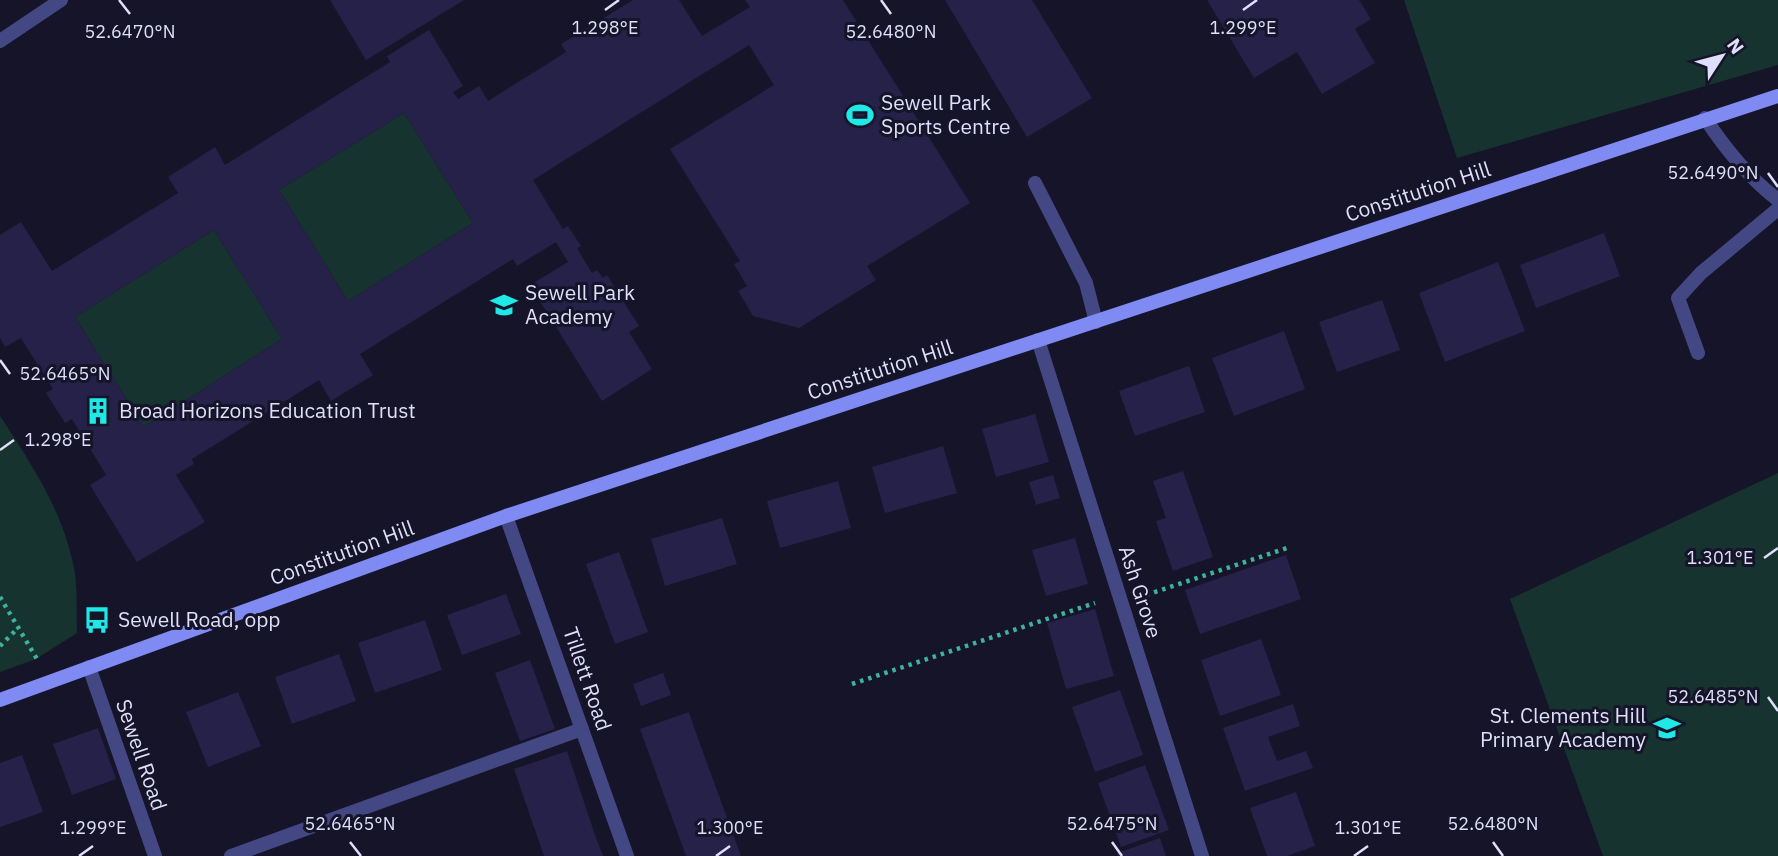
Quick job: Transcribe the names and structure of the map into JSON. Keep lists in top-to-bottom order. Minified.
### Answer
{"streets":{"main road":["Constitution Hill"],"street":["Ash Grove","Tillett Road","Sewell Road"]},"crossings":[["Constitution Hill","Ash Grove"],["Constitution Hill","Tillett Road"],["Constitution Hill","Sewell Road"]],"places":{"sports":["Sewell Park Sports Centre"],"school or university":["Sewell Park Academy","St. Clements Hill Primary Academy"],"building":["Broad Horizons Education Trust"],"bus stop":["Sewell Road, opp"]},"north":"top right","coordinates":["1.298°E","1.299°E","52.6470°N","52.6480°N","52.6490°N","52.6465°N","1.301°E","52.6485°N","52.6475°N","1.300°E"]}
